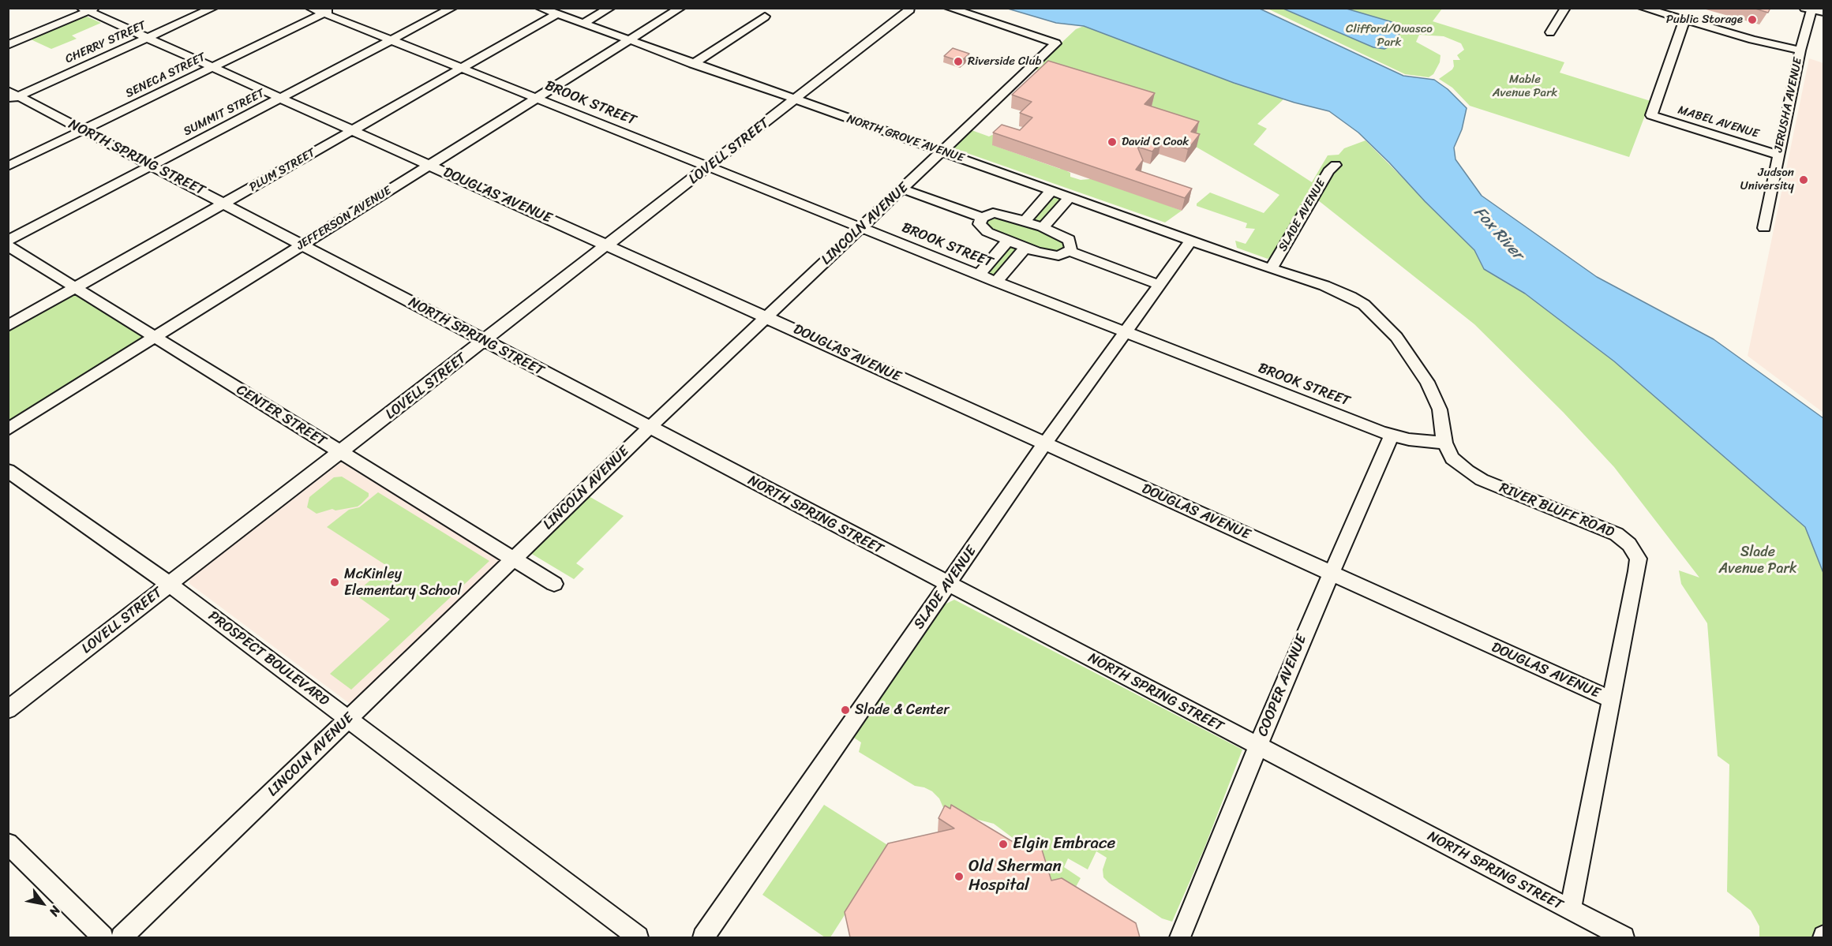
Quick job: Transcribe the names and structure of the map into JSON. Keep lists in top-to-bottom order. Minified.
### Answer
{"streets":{"street":["CHERRY STREET","SENECA STREET","BROOK STREET","JERUSHA AVENUE","SUMMIT STREET","MABEL AVENUE","NORTH GROVE AVENUE","LOVELL STREET","NORTH SPRING STREET","PLUM STREET","DOUGLAS AVENUE","SLADE AVENUE","JEFFERSON AVENUE","LINCOLN AVENUE","CENTER STREET","RIVER BLUFF ROAD","PROSPECT BOULEVARD","COOPER AVENUE"]},"crossings":[["CHERRY STREET","NORTH SPRING STREET"],["CHERRY STREET","DOUGLAS AVENUE"],["SENECA STREET","BROOK STREET"],["SENECA STREET","NORTH SPRING STREET"],["SENECA STREET","DOUGLAS AVENUE"],["BROOK STREET","SUMMIT STREET"],["BROOK STREET","LOVELL STREET"],["BROOK STREET","PLUM STREET"],["BROOK STREET","SLADE AVENUE"],["BROOK STREET","JEFFERSON AVENUE"],["BROOK STREET","LINCOLN AVENUE"],["BROOK STREET","RIVER BLUFF ROAD"],["BROOK STREET","COOPER AVENUE"],["JERUSHA AVENUE","MABEL AVENUE"],["SUMMIT STREET","NORTH SPRING STREET"],["SUMMIT STREET","DOUGLAS AVENUE"],["NORTH GROVE AVENUE","LOVELL STREET"],["NORTH GROVE AVENUE","PLUM STREET"],["NORTH GROVE AVENUE","SLADE AVENUE"],["NORTH GROVE AVENUE","JEFFERSON AVENUE"],["NORTH GROVE AVENUE","LINCOLN AVENUE"],["NORTH GROVE AVENUE","RIVER BLUFF ROAD"],["LOVELL STREET","NORTH SPRING STREET"],["LOVELL STREET","DOUGLAS AVENUE"],["LOVELL STREET","CENTER STREET"],["LOVELL STREET","PROSPECT BOULEVARD"],["NORTH SPRING STREET","PLUM STREET"],["NORTH SPRING STREET","SLADE AVENUE"],["NORTH SPRING STREET","JEFFERSON AVENUE"],["NORTH SPRING STREET","LINCOLN AVENUE"],["NORTH SPRING STREET","RIVER BLUFF ROAD"],["NORTH SPRING STREET","COOPER AVENUE"],["PLUM STREET","DOUGLAS AVENUE"],["PLUM STREET","CENTER STREET"],["DOUGLAS AVENUE","SLADE AVENUE"],["DOUGLAS AVENUE","JEFFERSON AVENUE"],["DOUGLAS AVENUE","LINCOLN AVENUE"],["DOUGLAS AVENUE","RIVER BLUFF ROAD"],["DOUGLAS AVENUE","COOPER AVENUE"],["SLADE AVENUE","RIVER BLUFF ROAD"],["JEFFERSON AVENUE","CENTER STREET"],["LINCOLN AVENUE","CENTER STREET"],["LINCOLN AVENUE","PROSPECT BOULEVARD"]],"water":["Fox River"],"parks":["Clifford/Owasco Park","Mable Avenue Park","Slade Avenue Park"],"places":["Public Storage","Riverside Club","David C Cook","Judson University","McKinley Elementary School","Slade & Center","Elgin Embrace","Old Sherman Hospital"],"north":"bottom right"}
